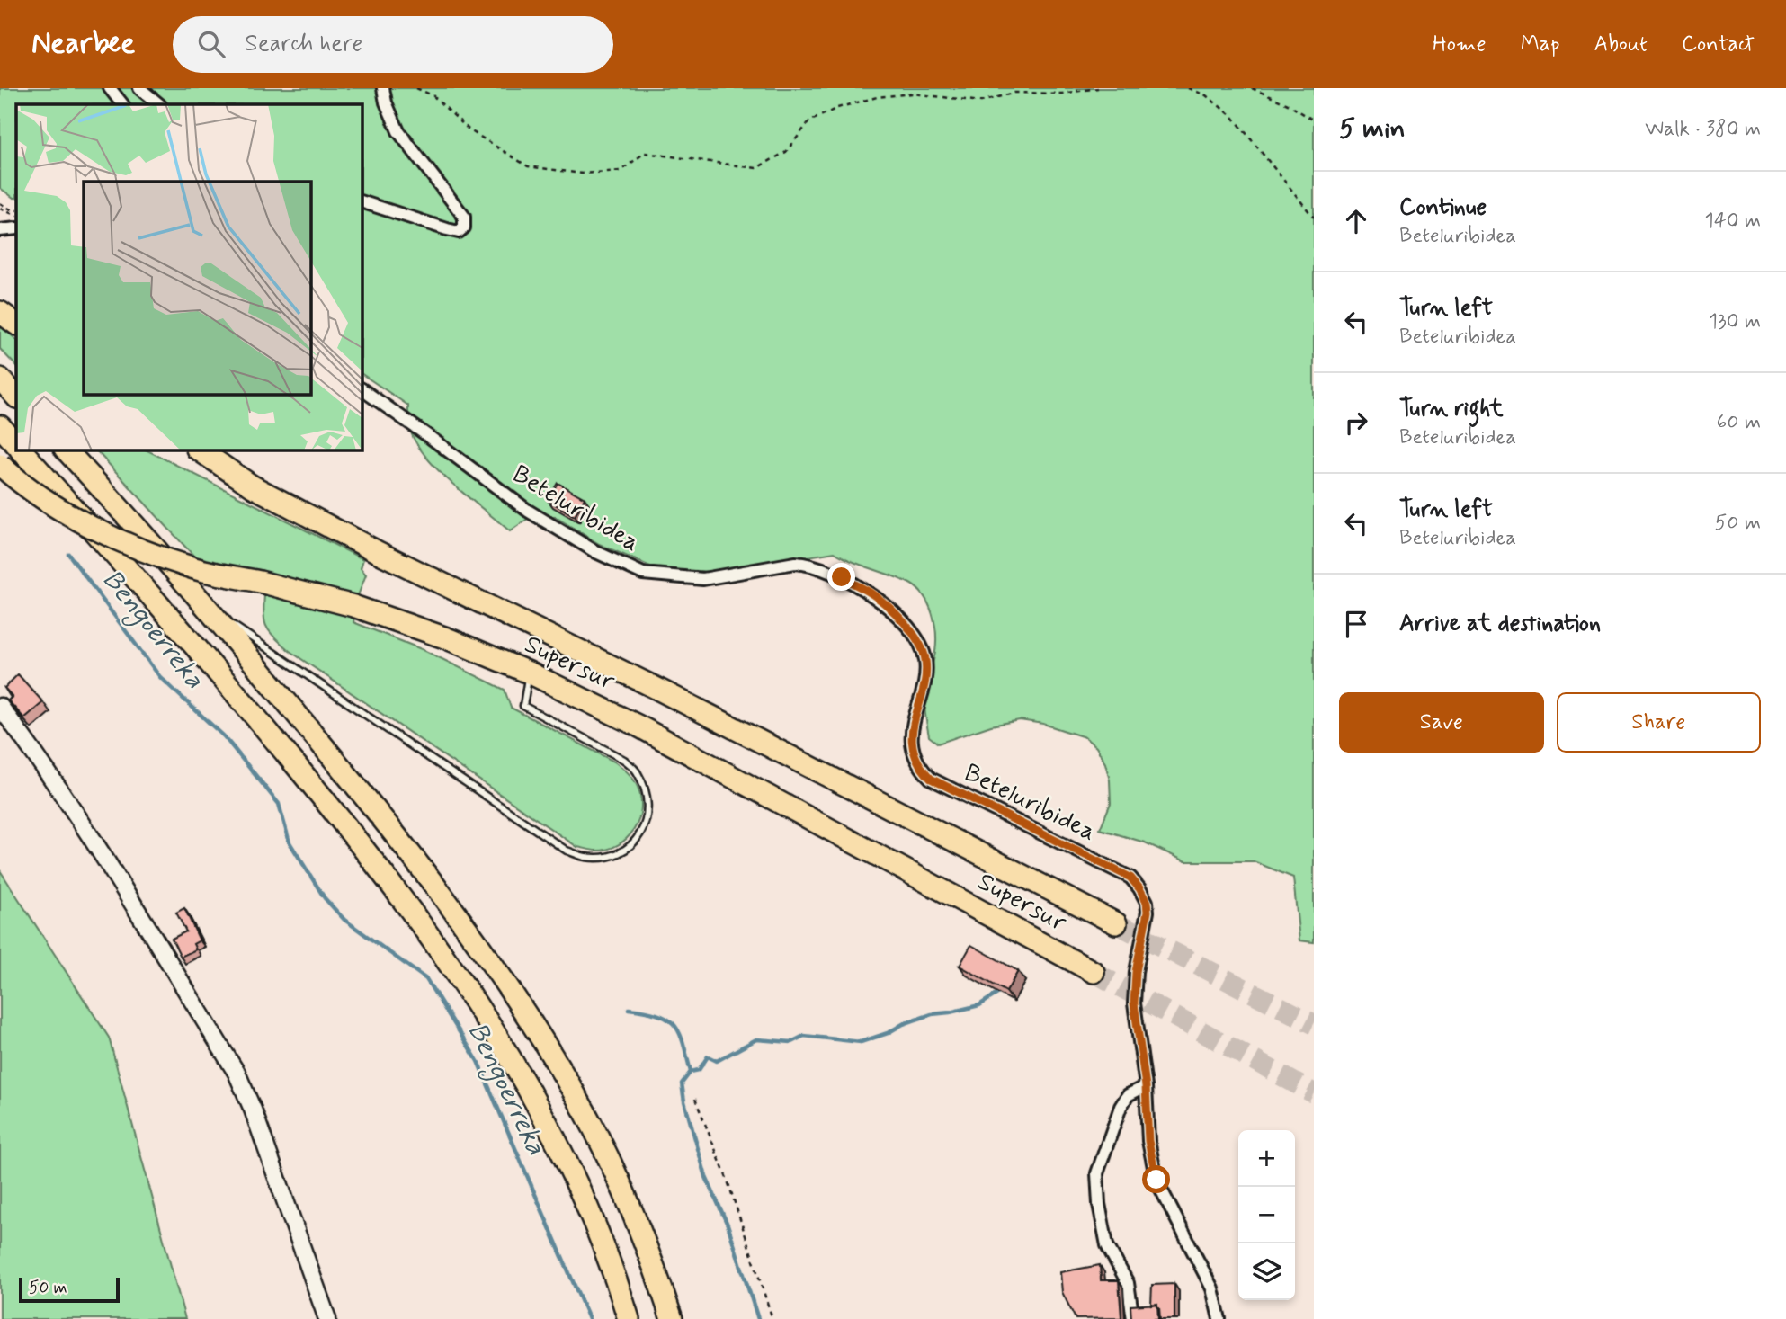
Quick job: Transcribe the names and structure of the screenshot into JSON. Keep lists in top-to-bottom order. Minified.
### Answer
{"streets":{"highway":["Supersur"],"street":["Beteluribidea"]},"water":["Bengoerreka"],"scale_bar":"50 m","page":{"header":"Nearbee","search":"Search here","nav":["Home","Map","About","Contact"],"heading":["5 min","Walk · 380 m"],"list":[["Continue","Beteluribidea","140 m"],["Turn left","Beteluribidea","130 m"],["Turn right","Beteluribidea","60 m"],["Turn left","Beteluribidea","50 m"],"Arrive at destination"],"buttons":["Save","Share"],"map_buttons":["+","−"],"scale":"50 m"}}
